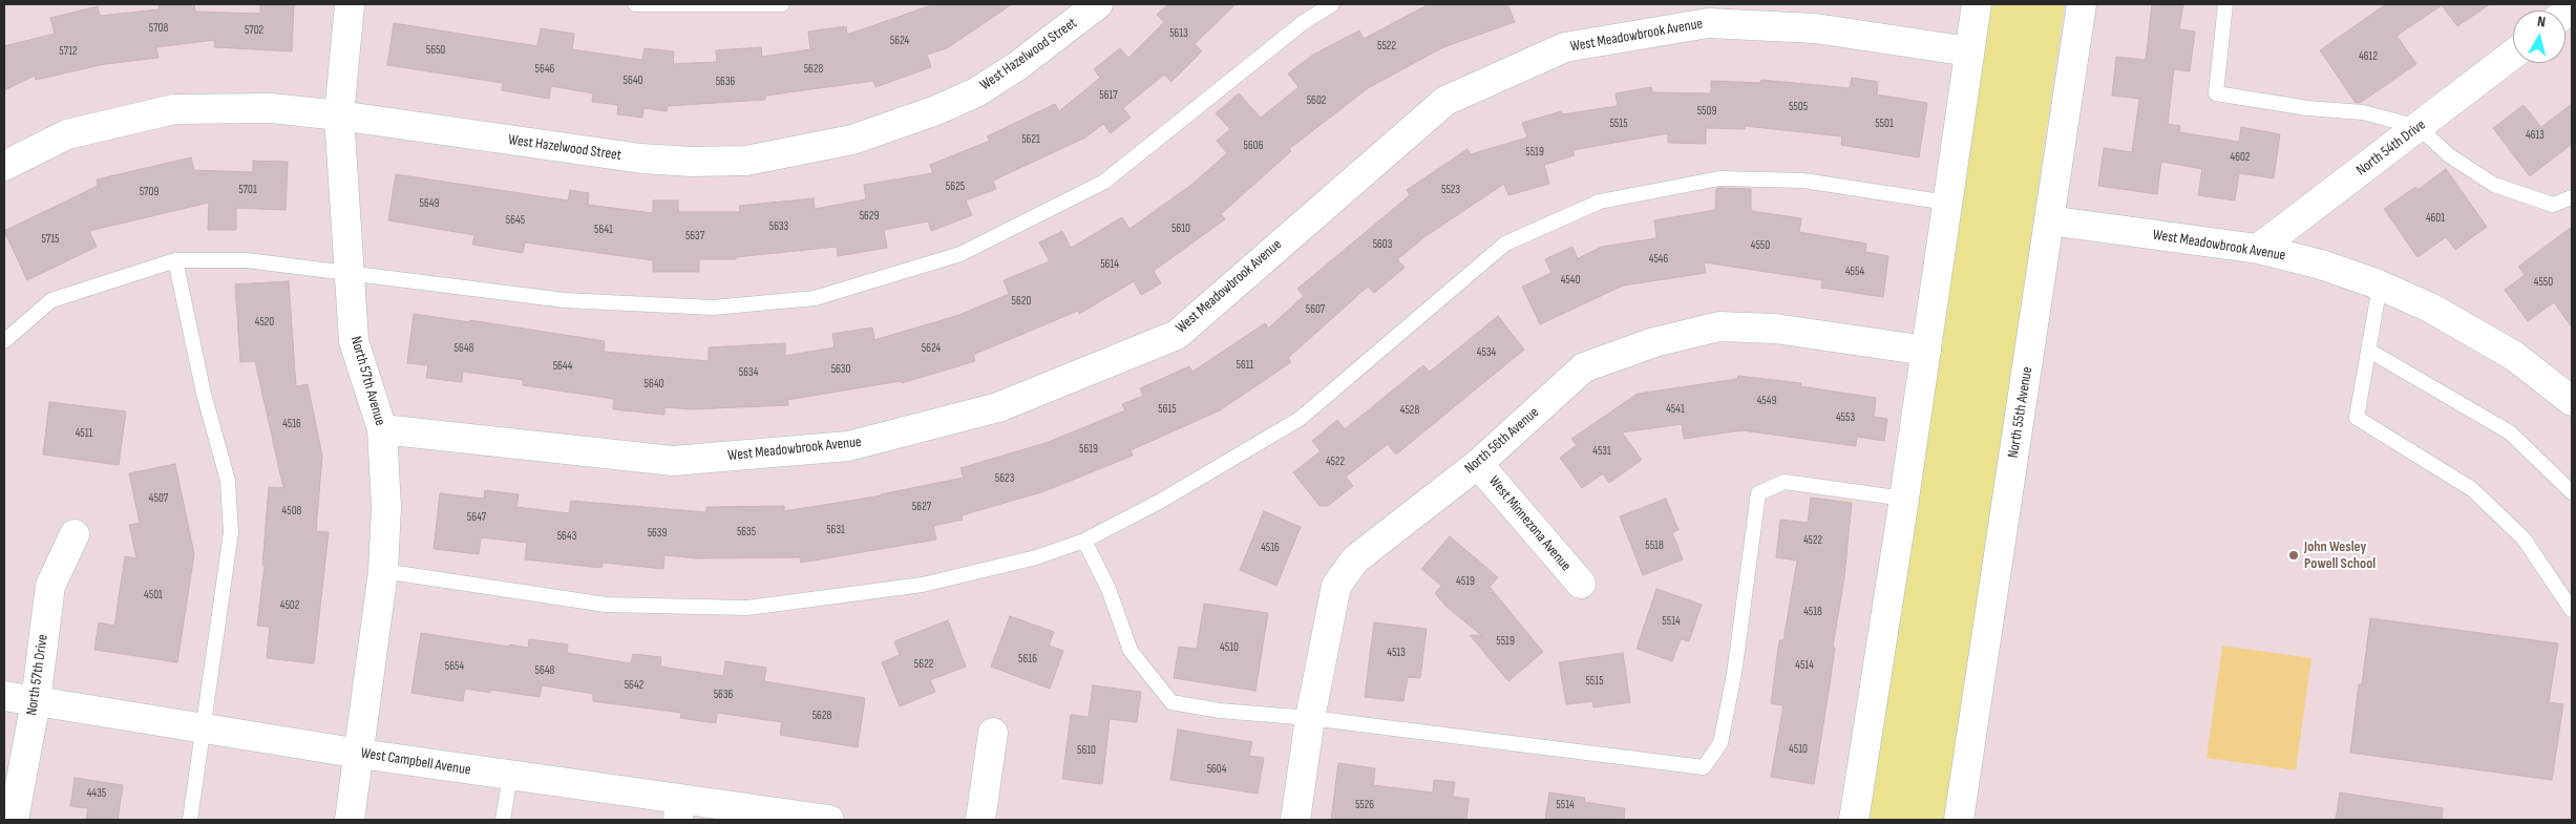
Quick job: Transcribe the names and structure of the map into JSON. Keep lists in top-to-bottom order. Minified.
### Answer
{"streets":{"street":["West Meadowbrook Avenue","West Hazelwood Street","North 54th Drive","North 57th Avenue","North 55th Avenue","North 56th Avenue","West Minnezona Avenue","North 57th Drive","West Campbell Avenue"]},"crossings":[["West Meadowbrook Avenue","North 54th Drive"],["West Meadowbrook Avenue","North 57th Avenue"],["West Meadowbrook Avenue","North 55th Avenue"],["West Hazelwood Street","North 57th Avenue"],["North 57th Avenue","West Campbell Avenue"],["North 56th Avenue","West Minnezona Avenue"],["North 57th Drive","West Campbell Avenue"]],"places":["John Wesley Powell School"],"house_numbers":["5708","5702","5613","5624","5522","5650","5712","4612","5646","5628","5640","5636","5617","5602","5505","5509","5515","5501","4613","5621","5606","5519","4602","5625","5701","5523","5709","5649","5629","4601","5645","5633","5610","5641","5637","5715","5603","4550","4546","5614","4554","4540","4550","5620","5607","4520","5648","5624","4534","5611","5644","5630","5634","5640","4549","5615","4541","4528","4553","4516","4511","5619","4531","4522","5623","4507","5627","4508","5647","5631","5635","5639","5643","4522","5518","4516","4519","4501","4502","4518","5514","5519","4510","4513","5616","5622","4514","5654","5648","5515","5642","5636","5628","4510","5610","5604","4435","5526","5514"],"north":"top"}
